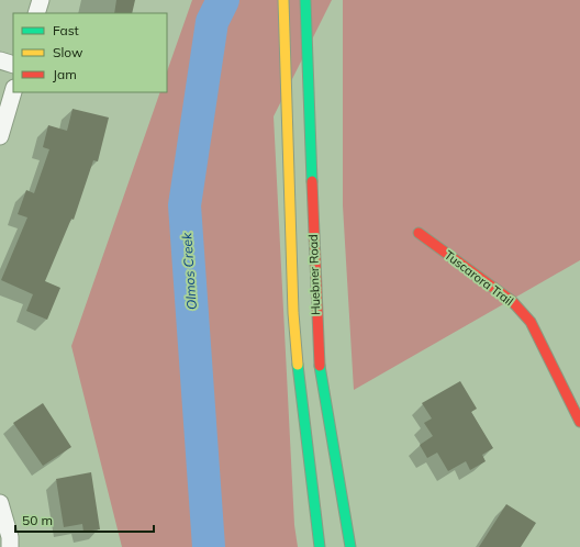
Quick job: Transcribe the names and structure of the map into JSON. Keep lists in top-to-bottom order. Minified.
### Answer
{"streets":{"main road":["Huebner Road","Tuscarora Trail"]},"water":["Olmos Creek"],"legend":["Fast","Slow","Jam"],"scale_bar":"50 m"}
